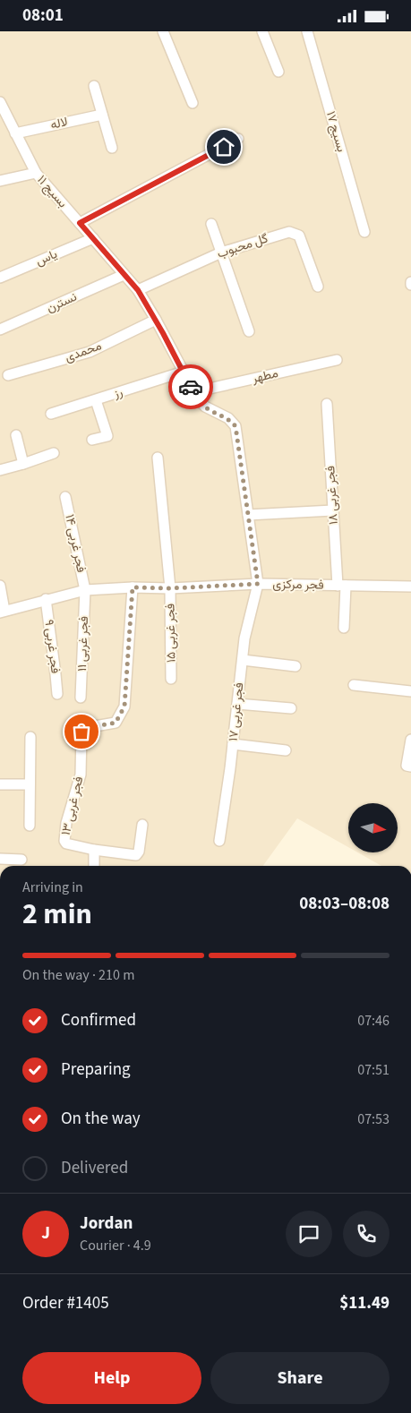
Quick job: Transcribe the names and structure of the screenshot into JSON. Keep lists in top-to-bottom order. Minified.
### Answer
{"streets":{"street":["لاله","بسیج ۱۷","بسیج ۱۱","گل محبوب","یاس","نسترن","محمدی","مطهر","رز","فجر غربی ۱۸","فجر غربی ۱۴","فجر مرکزی","فجر غربی ۱۵","فجر غربی ۱۱","فجر غربی ۹","فجر غربی ۱۷","فجر غربی ۱۳"]},"crossings":[["لاله","بسیج ۱۱"],["بسیج ۱۱","گل محبوب"],["بسیج ۱۱","یاس"],["بسیج ۱۱","نسترن"],["بسیج ۱۱","محمدی"],["بسیج ۱۱","مطهر"],["بسیج ۱۱","رز"],["فجر غربی ۱۸","فجر مرکزی"],["فجر غربی ۱۴","فجر مرکزی"],["فجر غربی ۱۴","فجر غربی ۱۱"],["فجر مرکزی","فجر غربی ۱۵"],["فجر مرکزی","فجر غربی ۱۱"],["فجر مرکزی","فجر غربی ۹"],["فجر مرکزی","فجر غربی ۱۷"],["فجر مرکزی","فجر غربی ۱۳"]],"north":"right","page":{"status":"08:01","heading":["2 min","Arriving in","08:03–08:08"],"panel":["Jordan","Courier · 4.9","Order #1405","$11.49"],"bar":"On the way · 210 m","list":[["Confirmed","07:46"],["Preparing","07:51"],["On the way","07:53"],"Delivered"],"round":"J","buttons":["Help","Share"]}}
